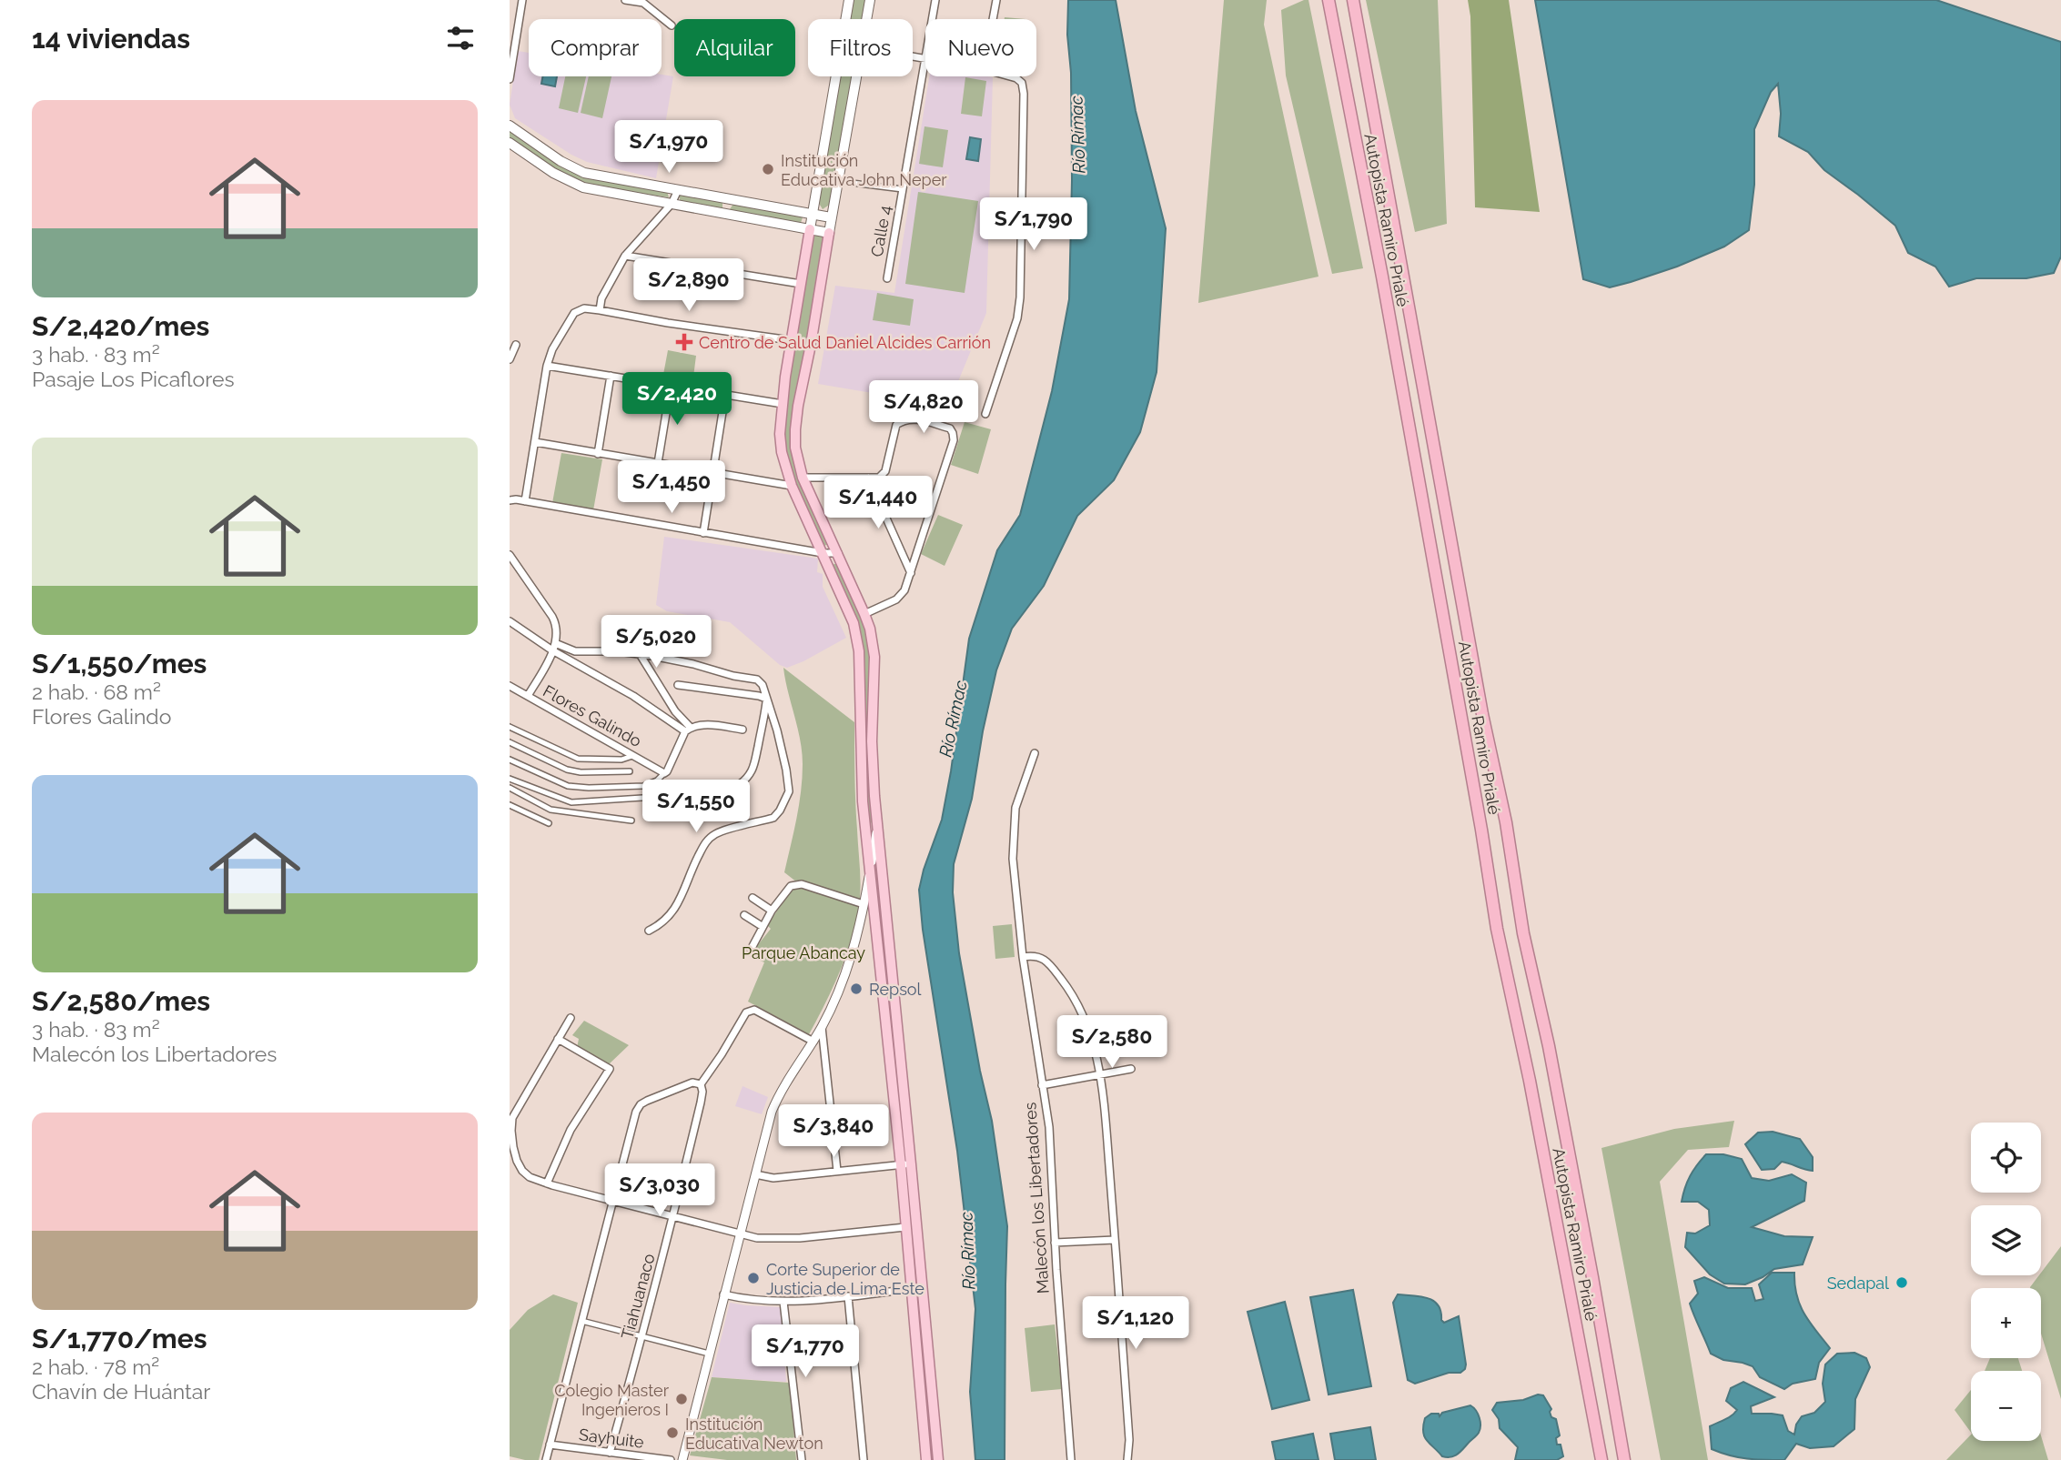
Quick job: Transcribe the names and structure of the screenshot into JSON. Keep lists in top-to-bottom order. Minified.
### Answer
{"streets":{"highway":["Autopista Ramiro Prialé"],"street":["Calle 4","Flores Galindo","Malecón los Libertadores","Tiahuanaco","Sayhuite"]},"crossings":[["Tiahuanaco","Sayhuite"]],"water":["Río Rímac"],"parks":["Parque Abancay"],"places":{"other":["Institución Educativa John Neper","Repsol","Corte Superior de Justicia de Lima Este","Sedapal","Colegio Master Ingenieros I","Institución Educativa Newton"],"health":["Centro de Salud Daniel Alcides Carrión"]},"page":{"heading":"14 viviendas","chip":["Comprar","Alquilar","Filtros","Nuevo"],"list":[{"name":"S/2,420/mes","note":"3 hab. · 83 m² · Pasaje Los Picaflores"},{"name":"S/1,550/mes","note":"2 hab. · 68 m² · Flores Galindo"},{"name":"S/2,580/mes","note":"3 hab. · 83 m² · Malecón los Libertadores"},{"name":"S/1,770/mes","note":"2 hab. · 78 m² · Chavín de Huántar"}],"price":["S/1,970","S/1,790","S/2,890","S/2,420","S/4,820","S/1,450","S/1,440","S/5,020","S/1,550","S/2,580","S/3,840","S/3,030","S/1,120","S/1,770"],"map_buttons":["+","−"]}}
